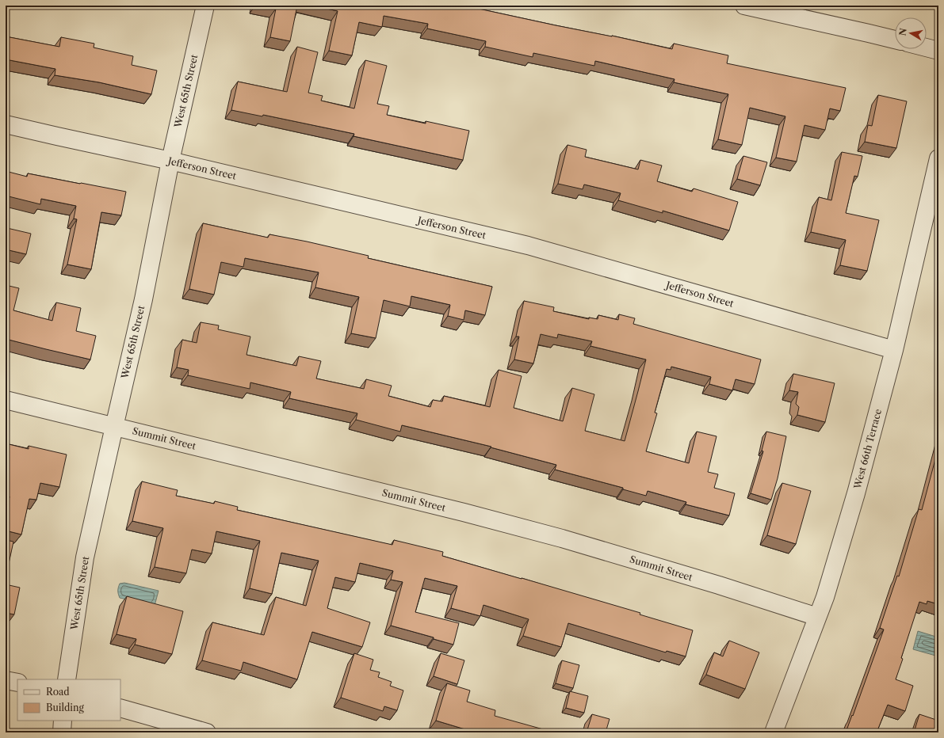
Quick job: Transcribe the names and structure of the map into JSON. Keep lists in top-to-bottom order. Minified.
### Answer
{"streets":{"street":["West 65th Street","Jefferson Street","Summit Street","West 66th Terrace"]},"crossings":[["West 65th Street","Jefferson Street"],["West 65th Street","Summit Street"],["Jefferson Street","West 66th Terrace"],["Summit Street","West 66th Terrace"]],"legend":["Road","Building"],"north":"left"}
